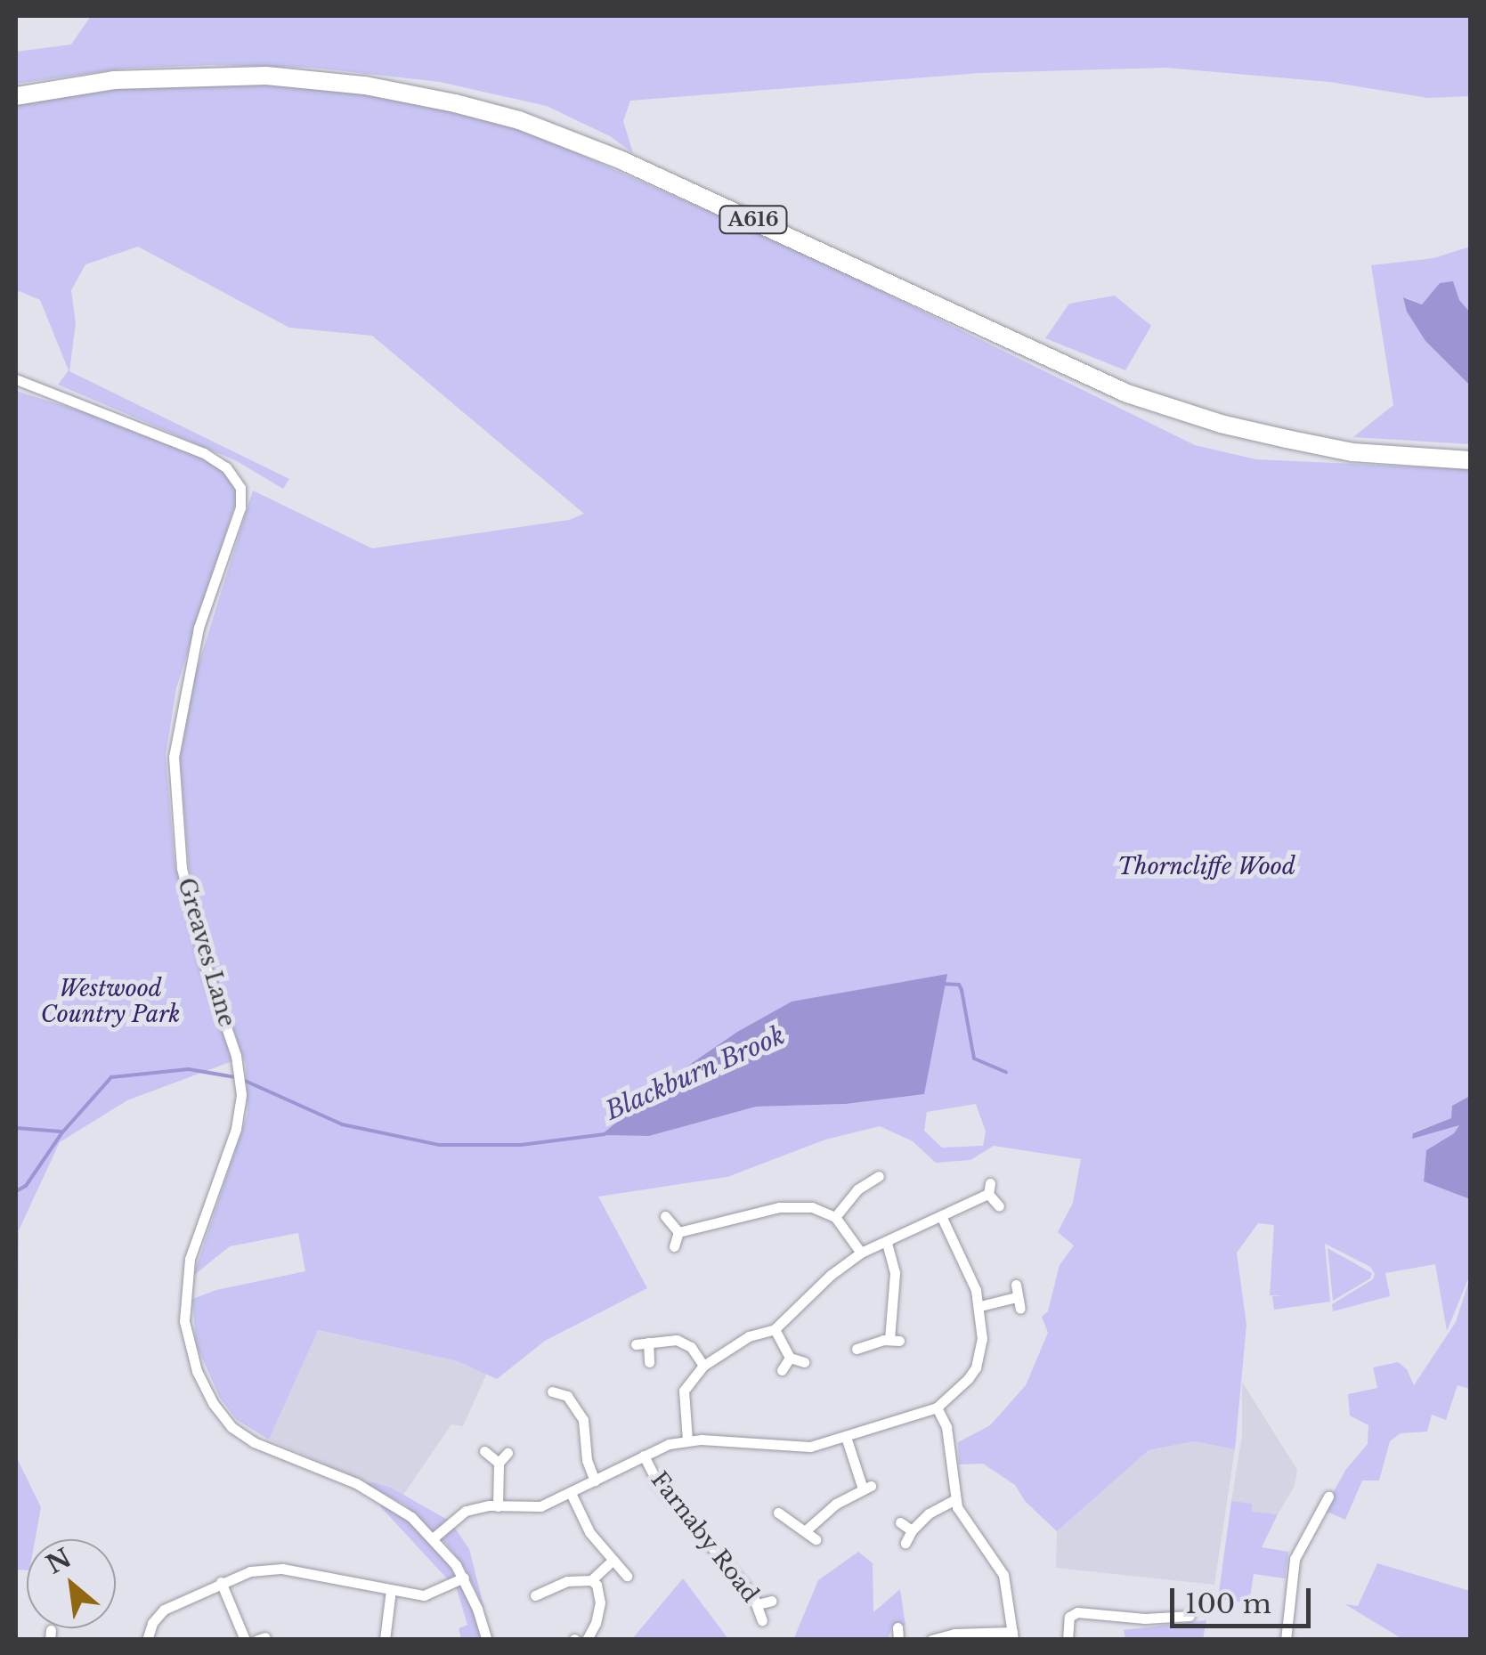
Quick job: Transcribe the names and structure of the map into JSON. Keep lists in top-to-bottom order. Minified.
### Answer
{"streets":{"highway":["A616"],"street":["Greaves Lane","Farnaby Road"]},"water":["Blackburn Brook"],"parks":["Thorncliffe Wood","Westwood Country Park"],"scale_bar":"100 m","north":"top left"}
